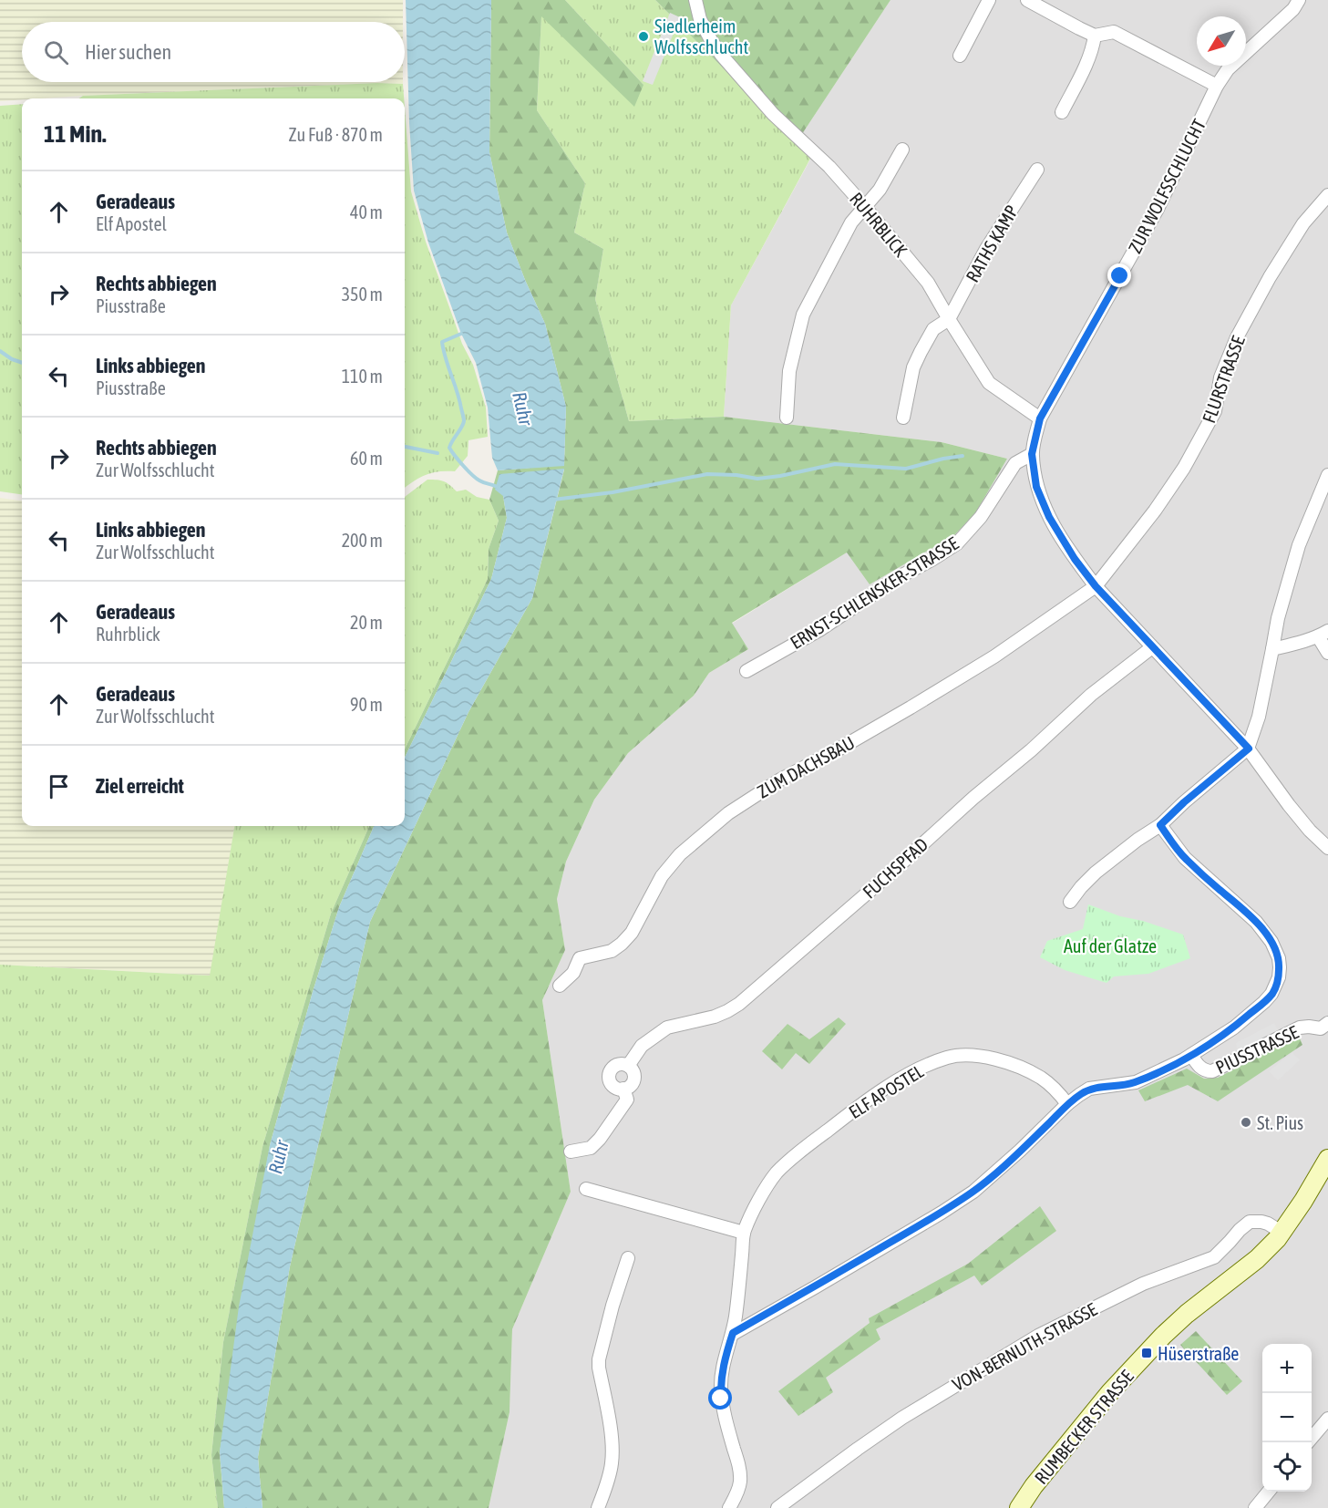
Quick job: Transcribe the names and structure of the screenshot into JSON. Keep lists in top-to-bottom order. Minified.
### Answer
{"streets":{"street":["ZUR WOLFSSCHLUCHT","RUHRBLICK","RATHS KAMP","FLURSTRASSE","ERNST-SCHLENSKER-STRASSE","ZUM DACHSBAU","FUCHSPFAD","PIUSSTRASSE","ELF APOSTEL","VON-BERNUTH-STRASSE","RUMBECKER STRASSE"]},"crossings":[["ZUR WOLFSSCHLUCHT","RUHRBLICK"],["RUHRBLICK","RATHS KAMP"],["FLURSTRASSE","ZUM DACHSBAU"],["PIUSSTRASSE","ELF APOSTEL"],["VON-BERNUTH-STRASSE","RUMBECKER STRASSE"]],"water":["Ruhr"],"parks":["Auf der Glatze"],"places":{"other":["Siedlerheim Wolfsschlucht","St. Pius"],"transit":["Hüserstraße"]},"north":"bottom left","page":{"search":"Hier suchen","heading":["11 Min.","Zu Fuß · 870 m"],"list":[["Geradeaus","Elf Apostel","40 m"],["Rechts abbiegen","Piusstraße","350 m"],["Links abbiegen","Piusstraße","110 m"],["Rechts abbiegen","Zur Wolfsschlucht","60 m"],["Links abbiegen","Zur Wolfsschlucht","200 m"],["Geradeaus","Ruhrblick","20 m"],["Geradeaus","Zur Wolfsschlucht","90 m"],"Ziel erreicht"],"map_buttons":["+","−"]}}
